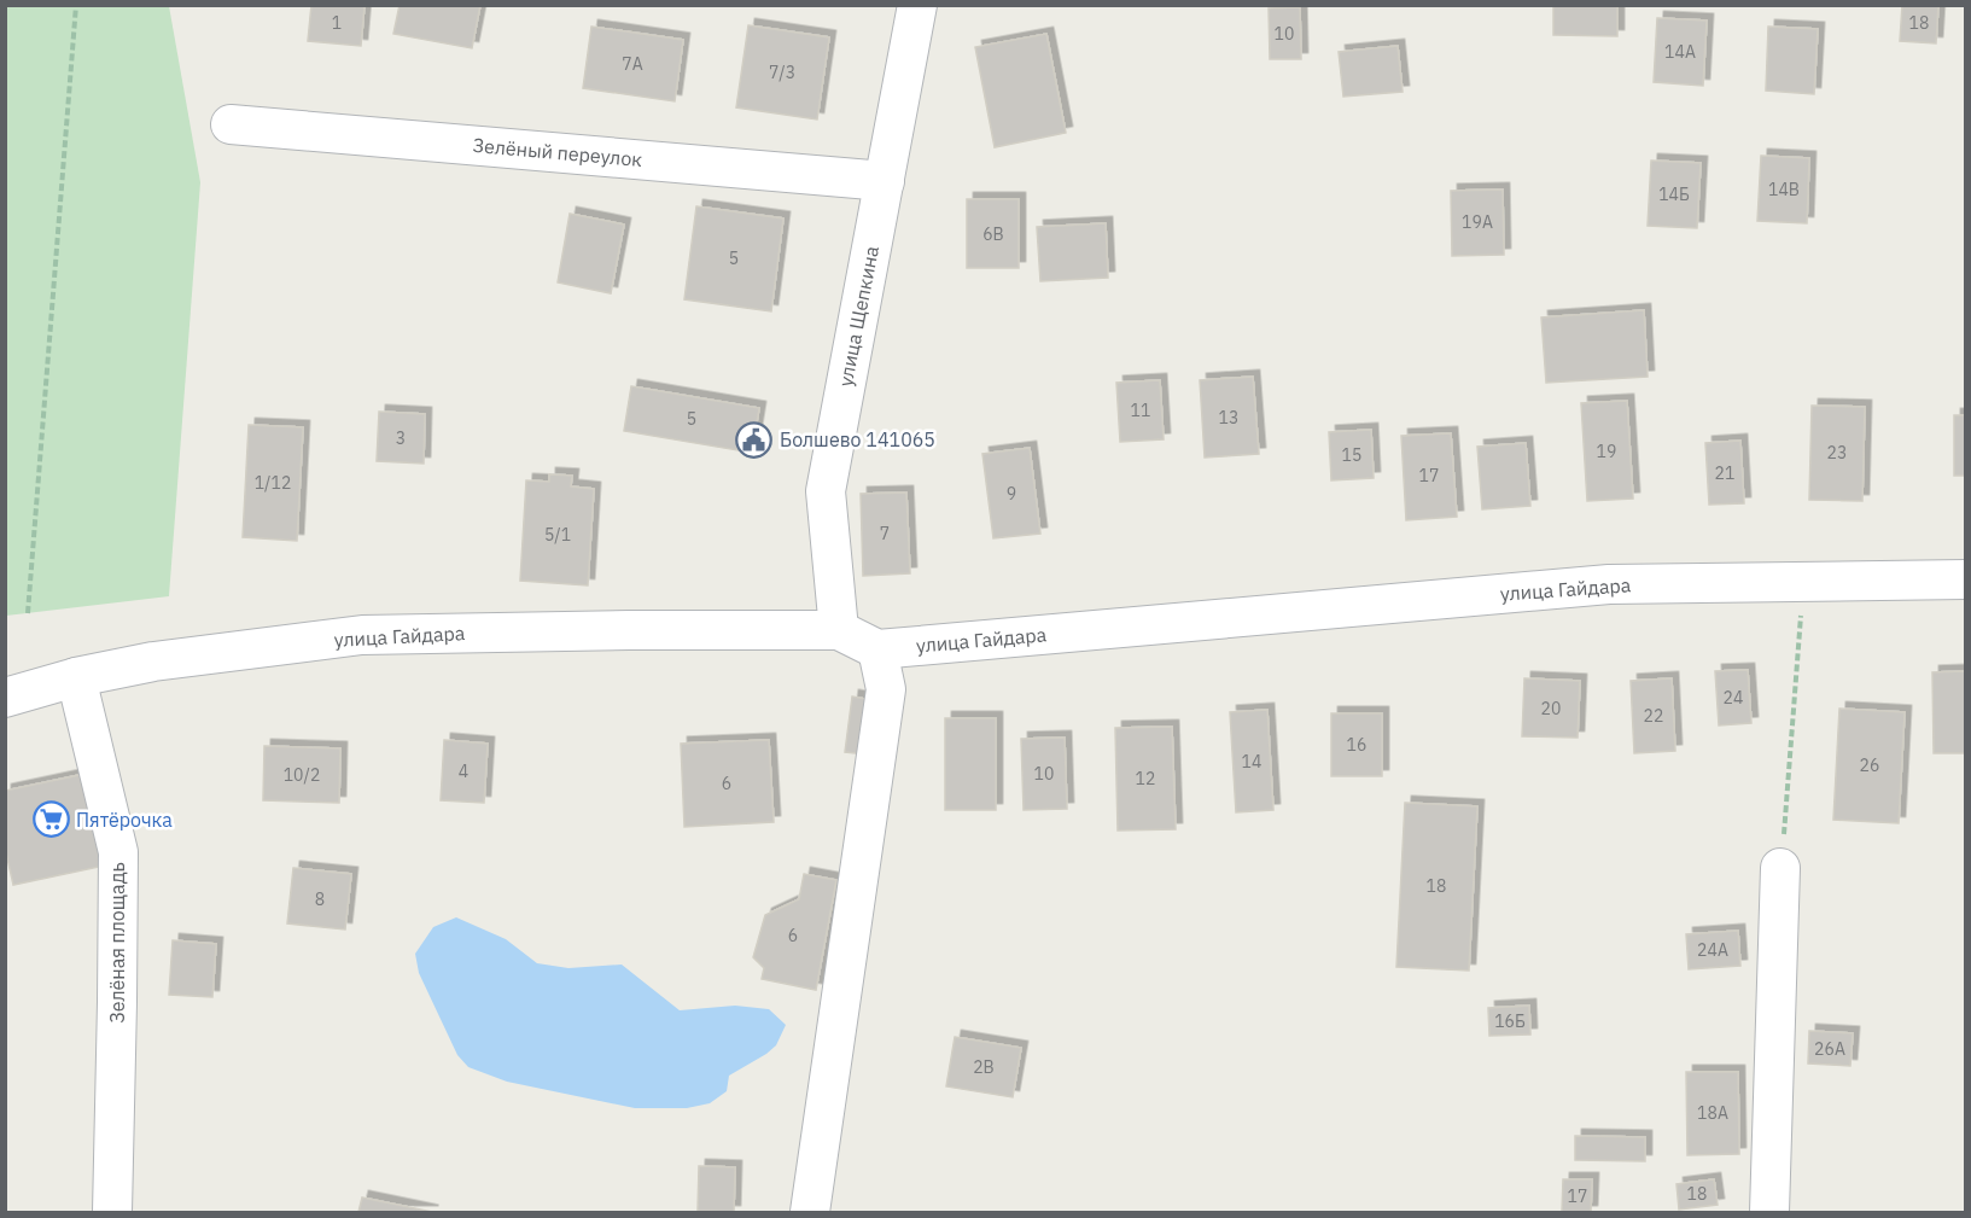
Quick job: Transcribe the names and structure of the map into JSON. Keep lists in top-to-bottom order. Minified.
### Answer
{"streets":{"street":["Зелёный переулок","улица Щепкина","улица Гайдара","Зелёная площадь"]},"crossings":[["Зелёный переулок","улица Щепкина"],["улица Щепкина","улица Гайдара"],["улица Гайдара","Зелёная площадь"]],"places":{"public building":["Болшево 141065"],"supermarket":["Пятёрочка"]},"house_numbers":["1","18","10","14А","7А","7/3","14В","14Б","19А","6В","5","11","13","5","3","19","23","15","21","17","1/12","9","7","5/1","24","20","22","16","14","26","4","10","10/2","12","6","18","8","6","24А","16Б","26А","2В","18А","18","17"]}
